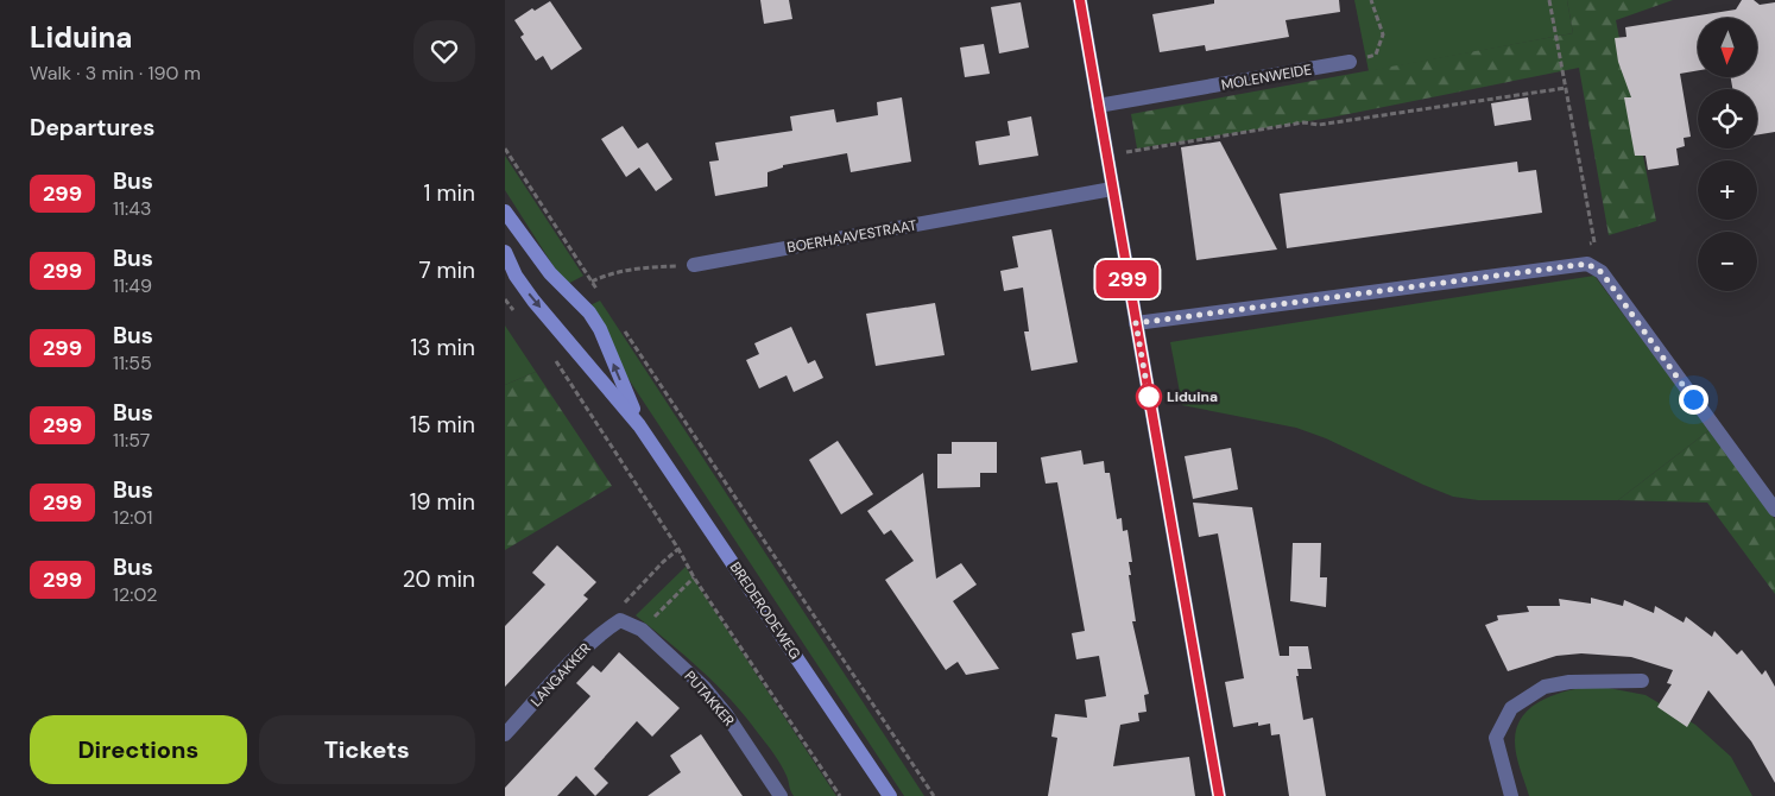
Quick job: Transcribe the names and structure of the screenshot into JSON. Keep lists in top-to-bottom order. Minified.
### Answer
{"streets":{"main road":["BREDERODEWEG"],"street":["MOLENWEIDE","BOERHAAVESTRAAT","LANGAKKER","PUTAKKER"]},"crossings":[["LANGAKKER","PUTAKKER"]],"places":["Liduina"],"lines":["bus line 299"],"north":"bottom","page":{"heading":[["Liduina","Walk · 3 min · 190 m"],"Departures"],"on_map":"299","map_buttons":["+","−"],"list":[{"mark":"299","name":"Bus","note":"11:43","value":"1 min"},{"mark":"299","name":"Bus","note":"11:49","value":"7 min"},{"mark":"299","name":"Bus","note":"11:55","value":"13 min"},{"mark":"299","name":"Bus","note":"11:57","value":"15 min"},{"mark":"299","name":"Bus","note":"12:01","value":"19 min"},{"mark":"299","name":"Bus","note":"12:02","value":"20 min"}],"buttons":["Directions","Tickets"]}}
